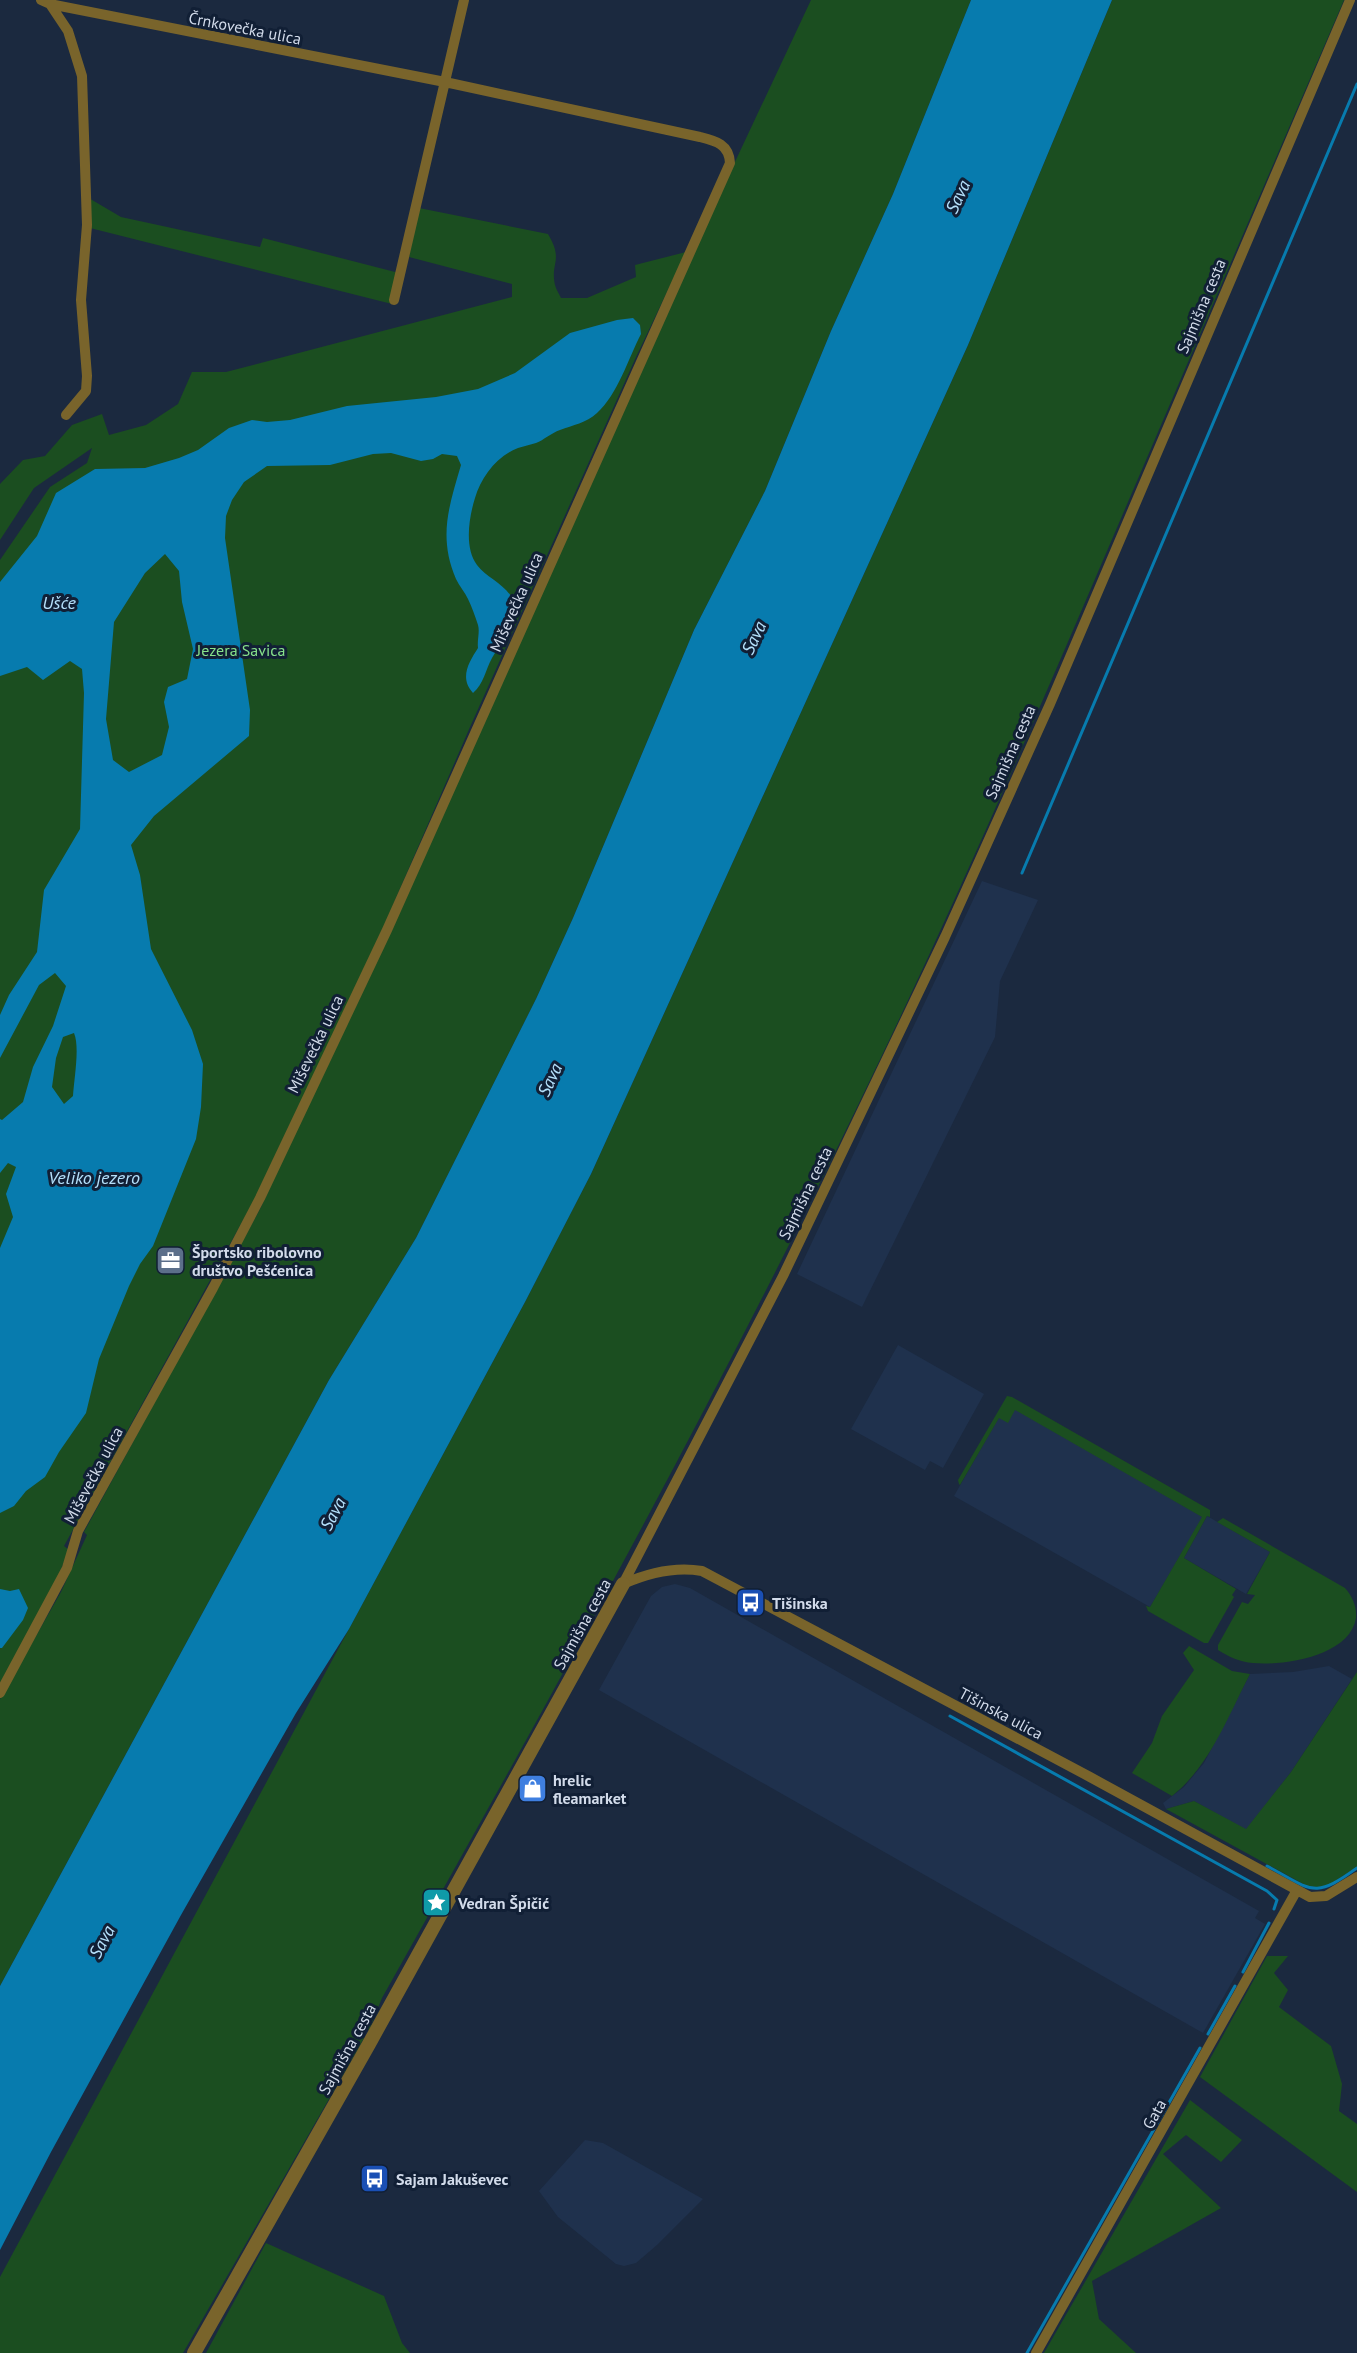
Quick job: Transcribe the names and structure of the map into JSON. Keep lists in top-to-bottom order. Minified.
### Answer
{"streets":{"street":["Črnkovečka ulica","Sajmišna cesta","Miševečka ulica","Tišinska ulica","Gata"]},"crossings":[["Črnkovečka ulica","Miševečka ulica"],["Sajmišna cesta","Tišinska ulica"],["Tišinska ulica","Gata"]],"water":["Sava","Ušće","Veliko jezero"],"parks":["Jezera Savica"],"places":{"office":["Športsko ribolovno društvo Pešćenica"],"bus stop":["Tišinska","Sajam Jakuševec"],"shop":["hrelic fleamarket"],"place":["Vedran Špičić"]}}
